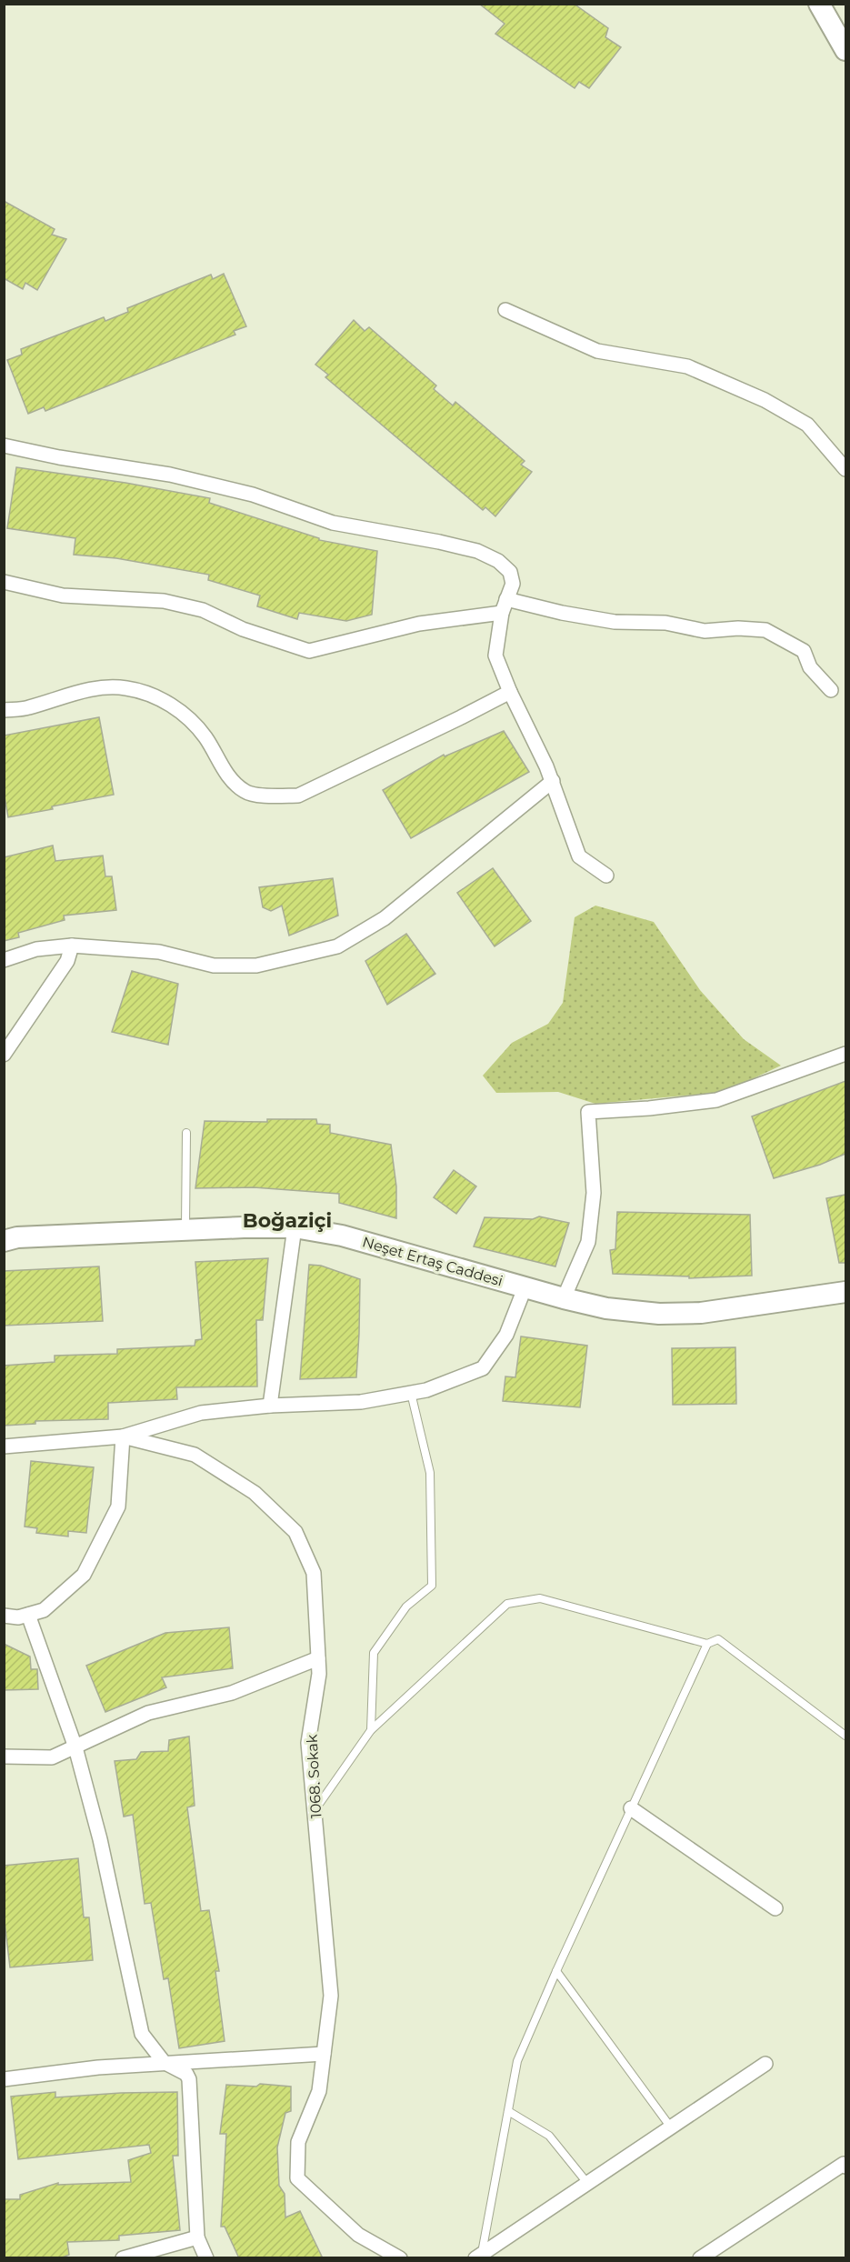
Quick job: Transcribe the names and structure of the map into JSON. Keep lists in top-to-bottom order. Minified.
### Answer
{"streets":{"main road":["Neşet Ertaş Caddesi"],"street":["1068. Sokak"]},"districts":["Boğaziçi"]}
